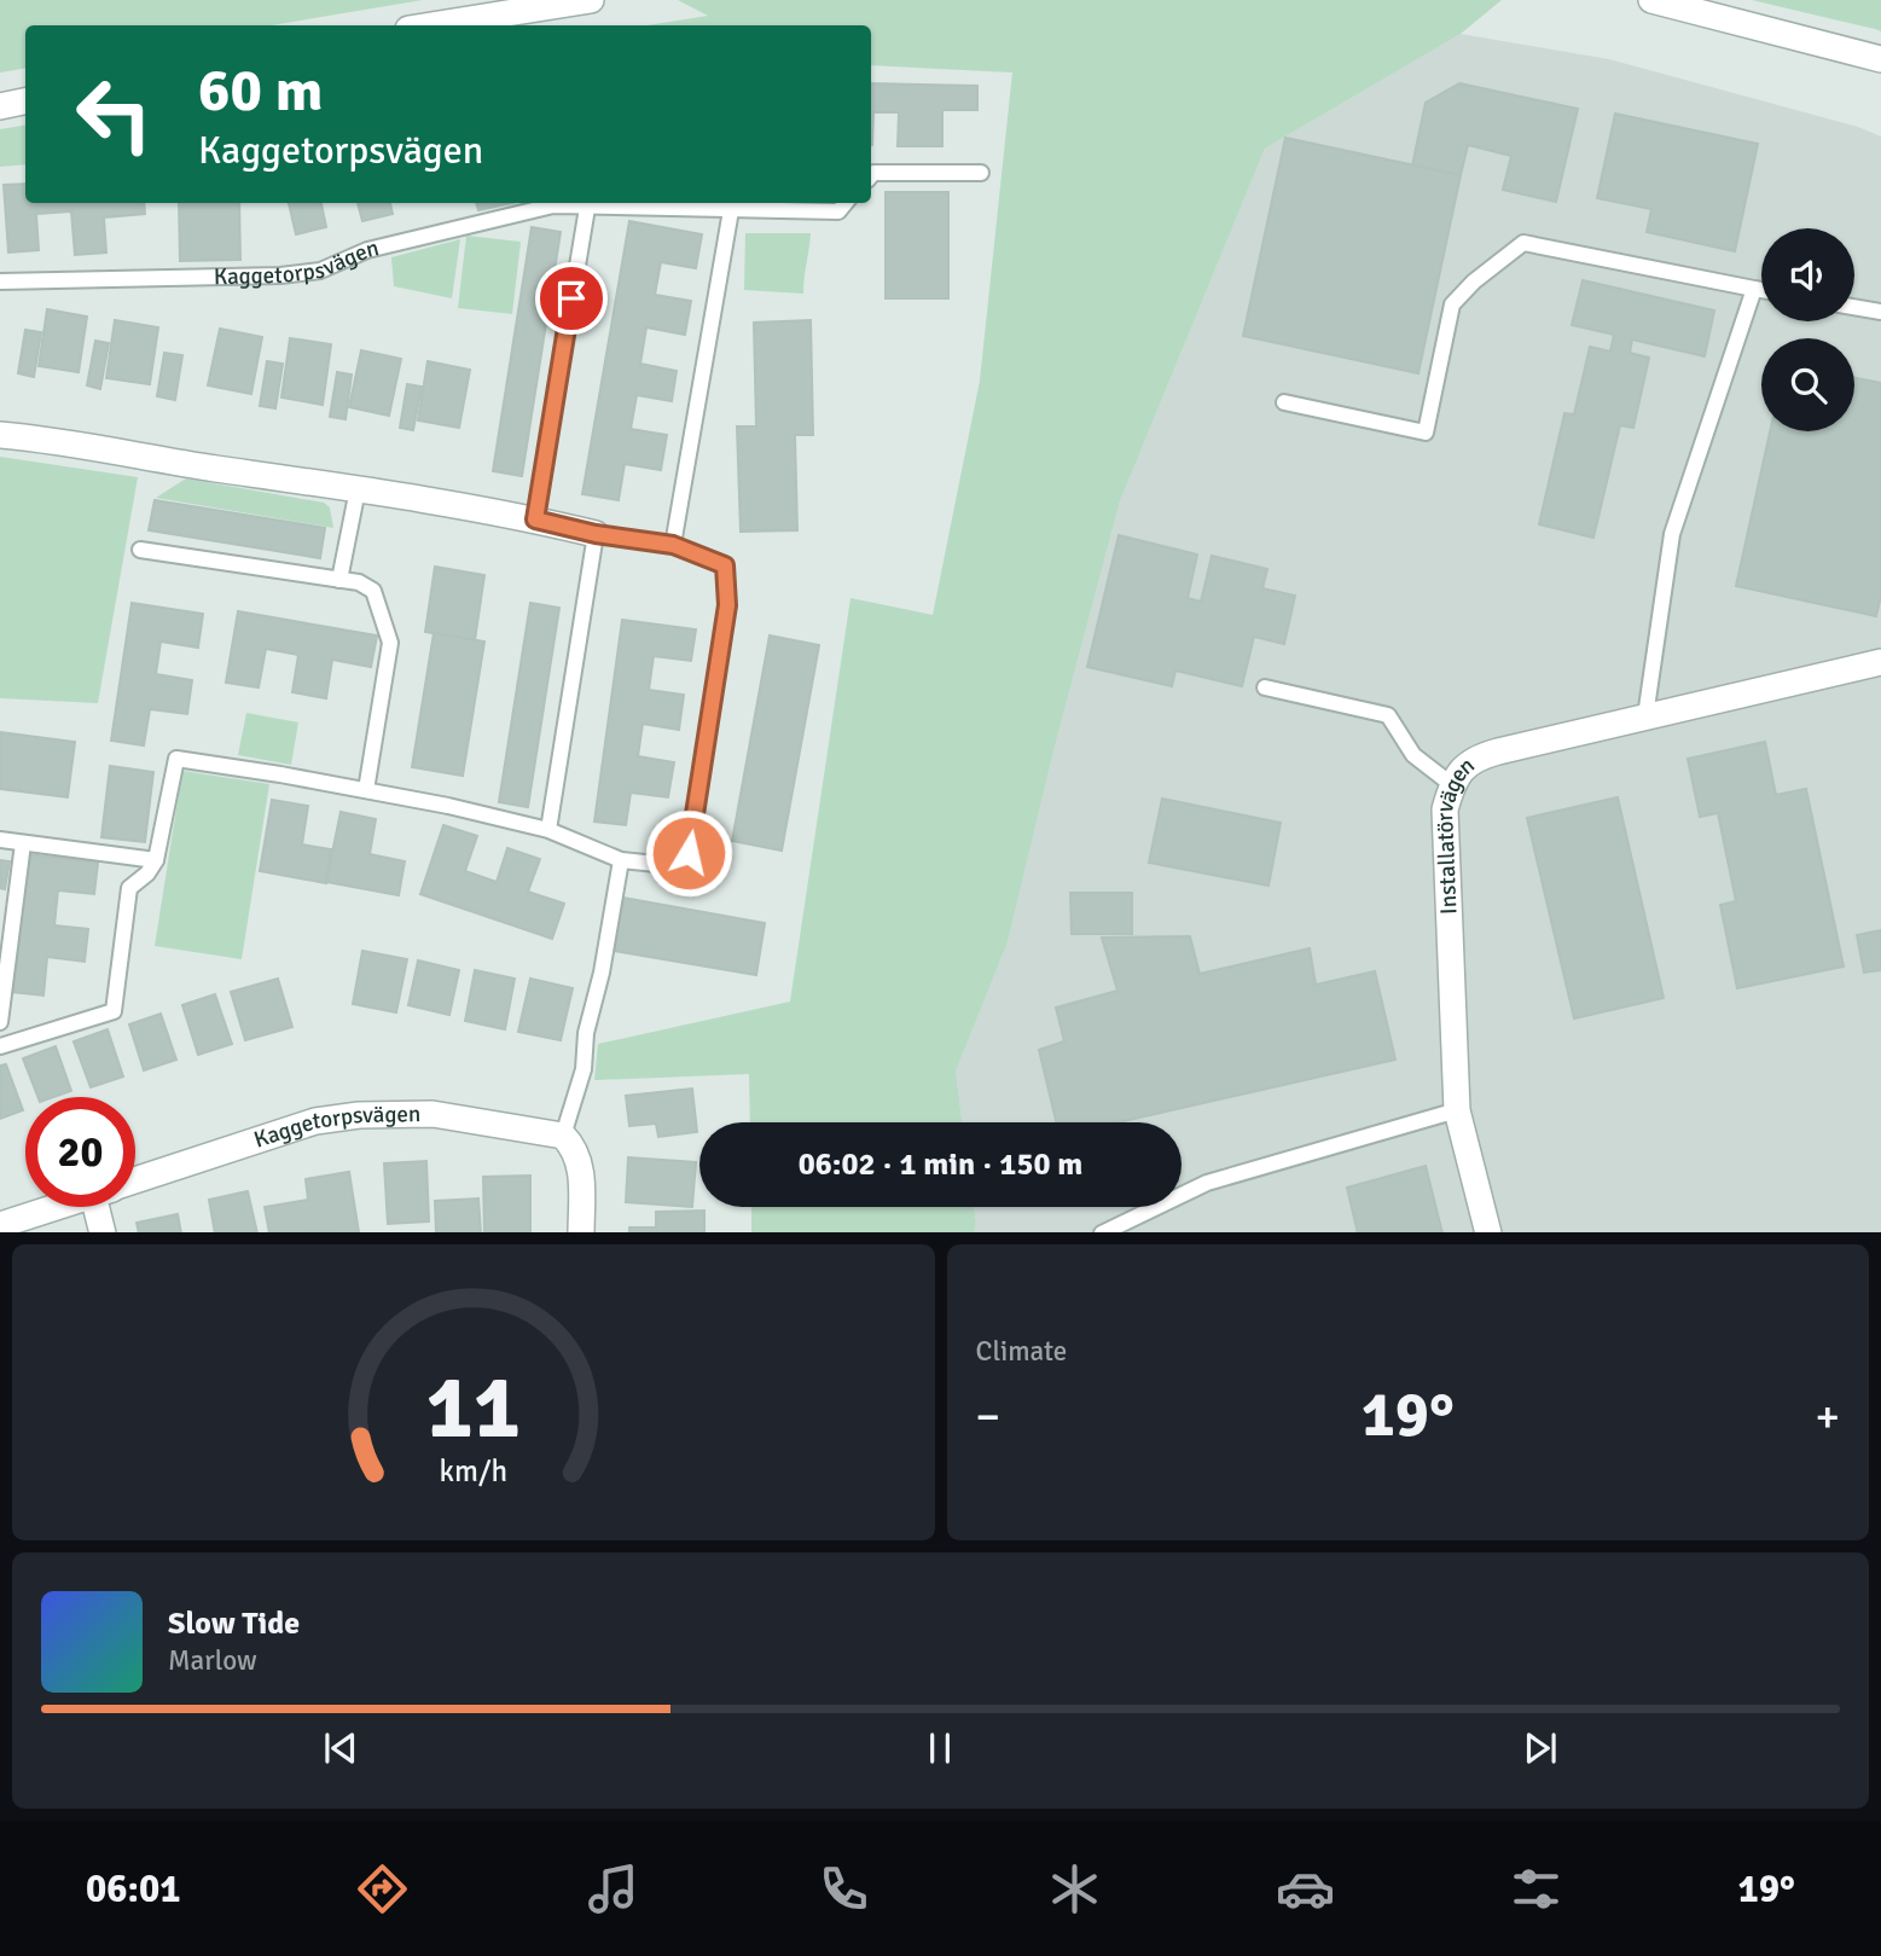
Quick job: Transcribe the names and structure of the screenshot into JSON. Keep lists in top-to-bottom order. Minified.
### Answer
{"streets":{"street":["Kaggetorpsvägen","Installatörvägen"]},"page":{"turn":["60 m","Kaggetorpsvägen"],"limit":"20","trip":"06:02 · 1 min · 150 m","tile":"Climate","heat":["−","19°","+"],"song":["Slow Tide","Marlow"],"tabs":["06:01","19°"],"gauge":["11","km/h"]}}
